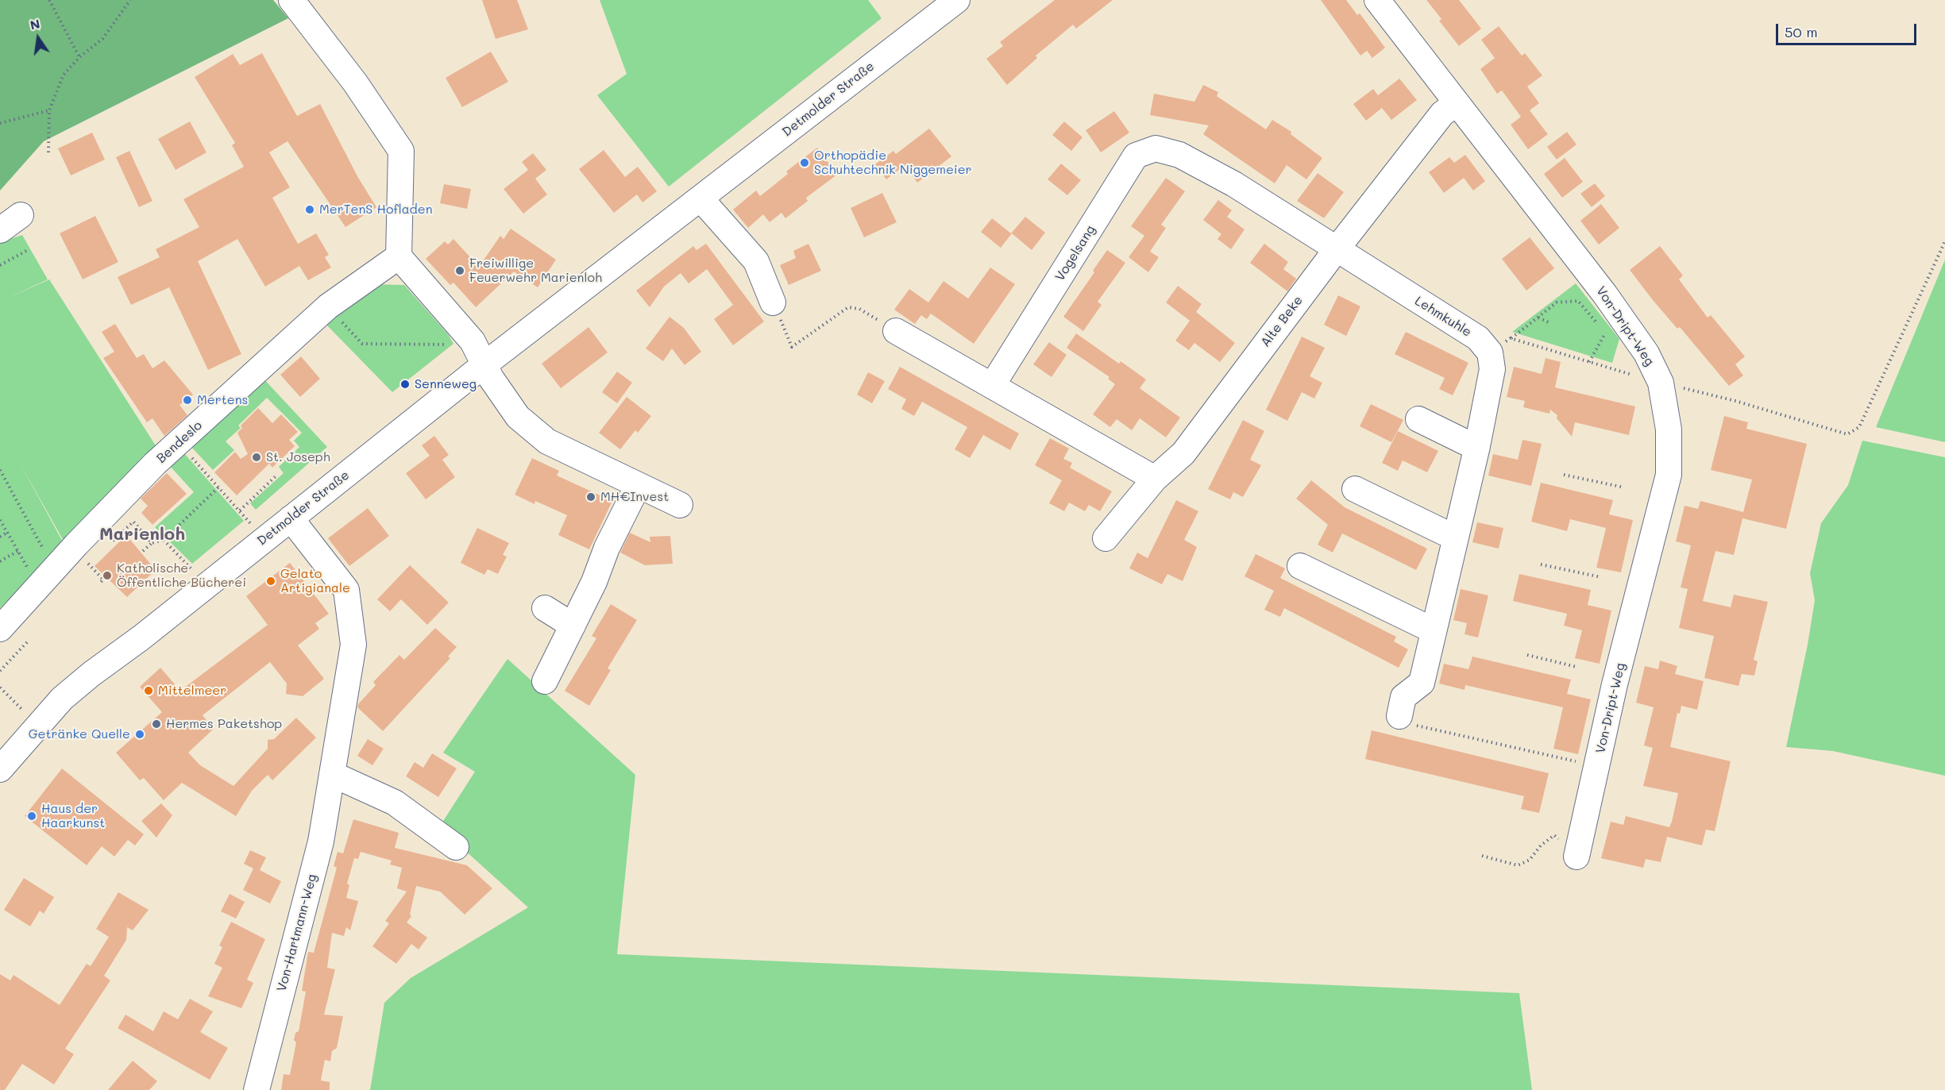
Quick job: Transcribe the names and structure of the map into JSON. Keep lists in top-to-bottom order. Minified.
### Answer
{"streets":{"street":["Detmolder Straße","Vogelsang","Lehmkuhle","Alte Beke","Von-Dript-Weg","Bendeslo","Von-Hartmann-Weg"]},"crossings":[["Detmolder Straße","Von-Hartmann-Weg"],["Vogelsang","Lehmkuhle"],["Vogelsang","Alte Beke"],["Lehmkuhle","Alte Beke"],["Alte Beke","Von-Dript-Weg"]],"districts":["Marienloh"],"places":["Orthopädie Schuhtechnik Niggemeier","MerTenS Hofladen","Freiwillige Feuerwehr Marienloh","Senneweg","Mertens","St. Joseph","MH€Invest","Katholische Öffentliche Bücherei","Gelato Artigianale","Mittelmeer","Hermes Paketshop","Getränke Quelle","Haus der Haarkunst"],"scale_bar":"50 m","north":"top"}
